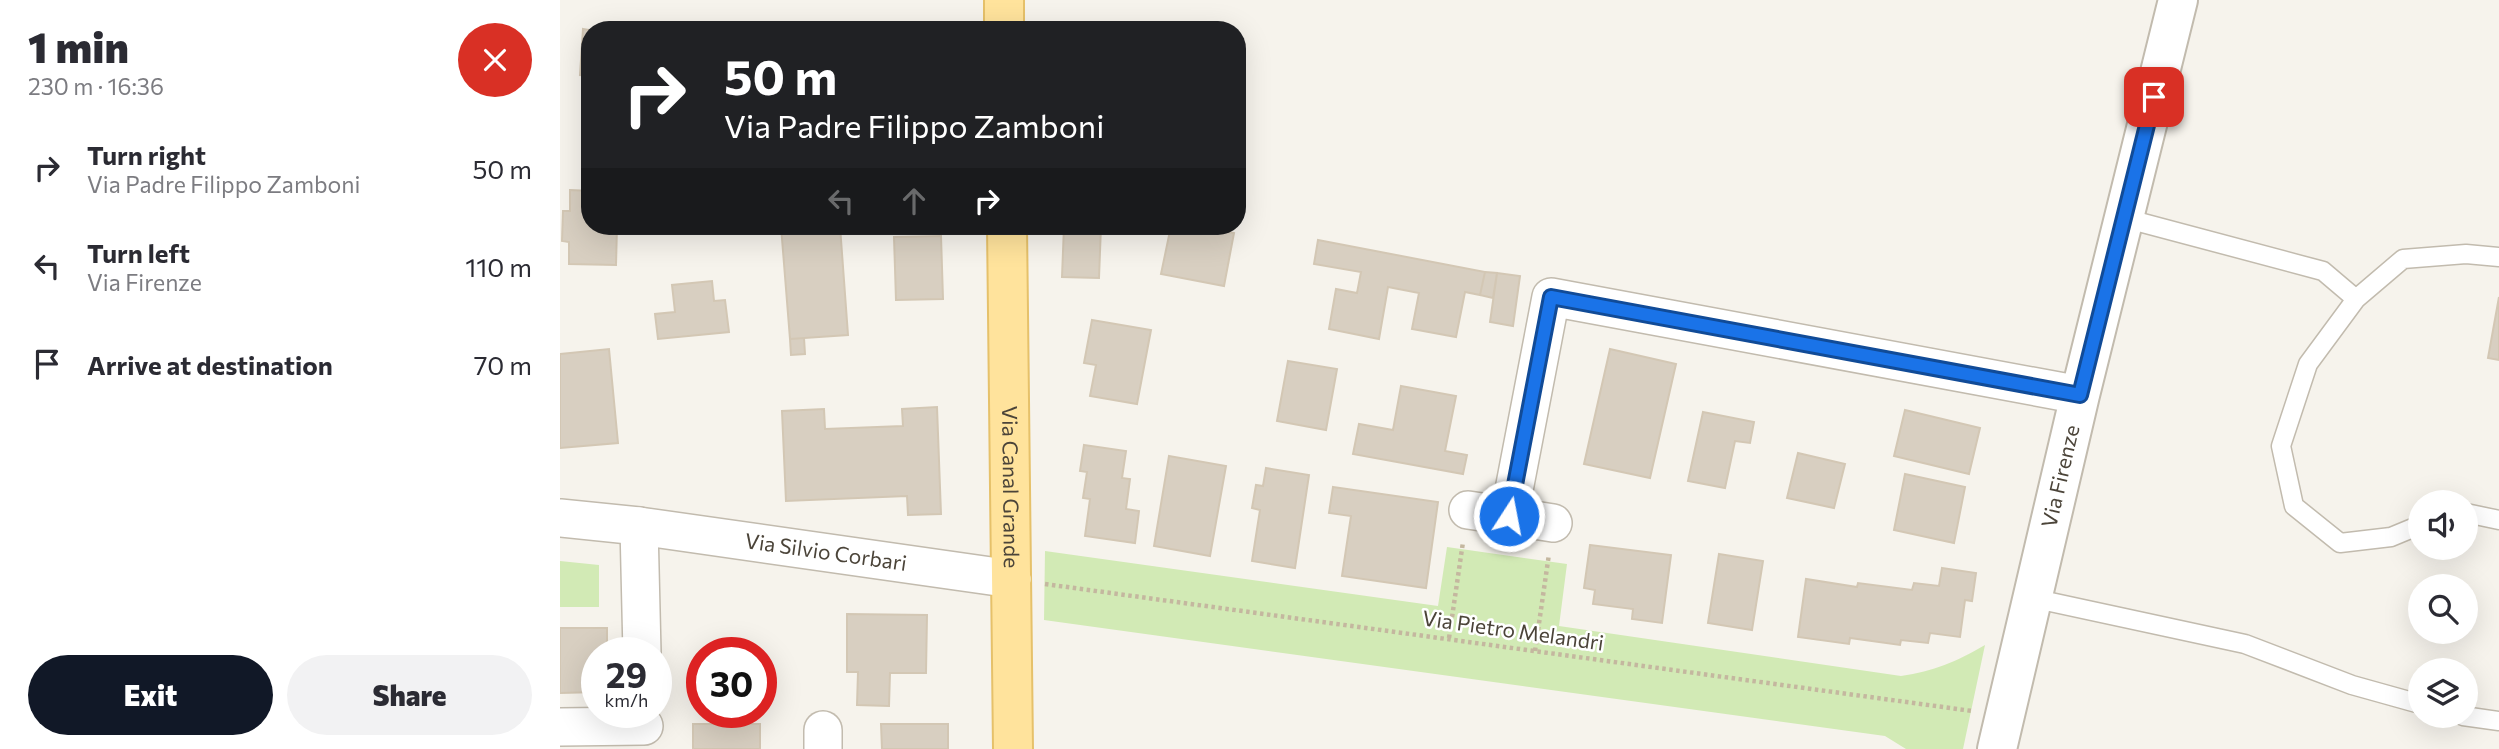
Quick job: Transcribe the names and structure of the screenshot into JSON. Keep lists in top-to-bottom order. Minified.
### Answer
{"streets":{"main road":["Via Canal Grande"],"street":["Via Firenze","Via Silvio Corbari"],"path":["Via Pietro Melandri"]},"crossings":[["Via Canal Grande","Via Silvio Corbari"],["Via Canal Grande","Via Pietro Melandri"],["Via Silvio Corbari","Via Pietro Melandri"]],"page":{"heading":["1 min","230 m · 16:36"],"turn":["50 m","Via Padre Filippo Zamboni"],"list":[{"name":"Turn right","note":"Via Padre Filippo Zamboni","value":"50 m"},{"name":"Turn left","note":"Via Firenze","value":"110 m"},{"name":"Arrive at destination","value":"70 m"}],"speed":"29 km/h","limit":"30","buttons":["Exit","Share"]}}
